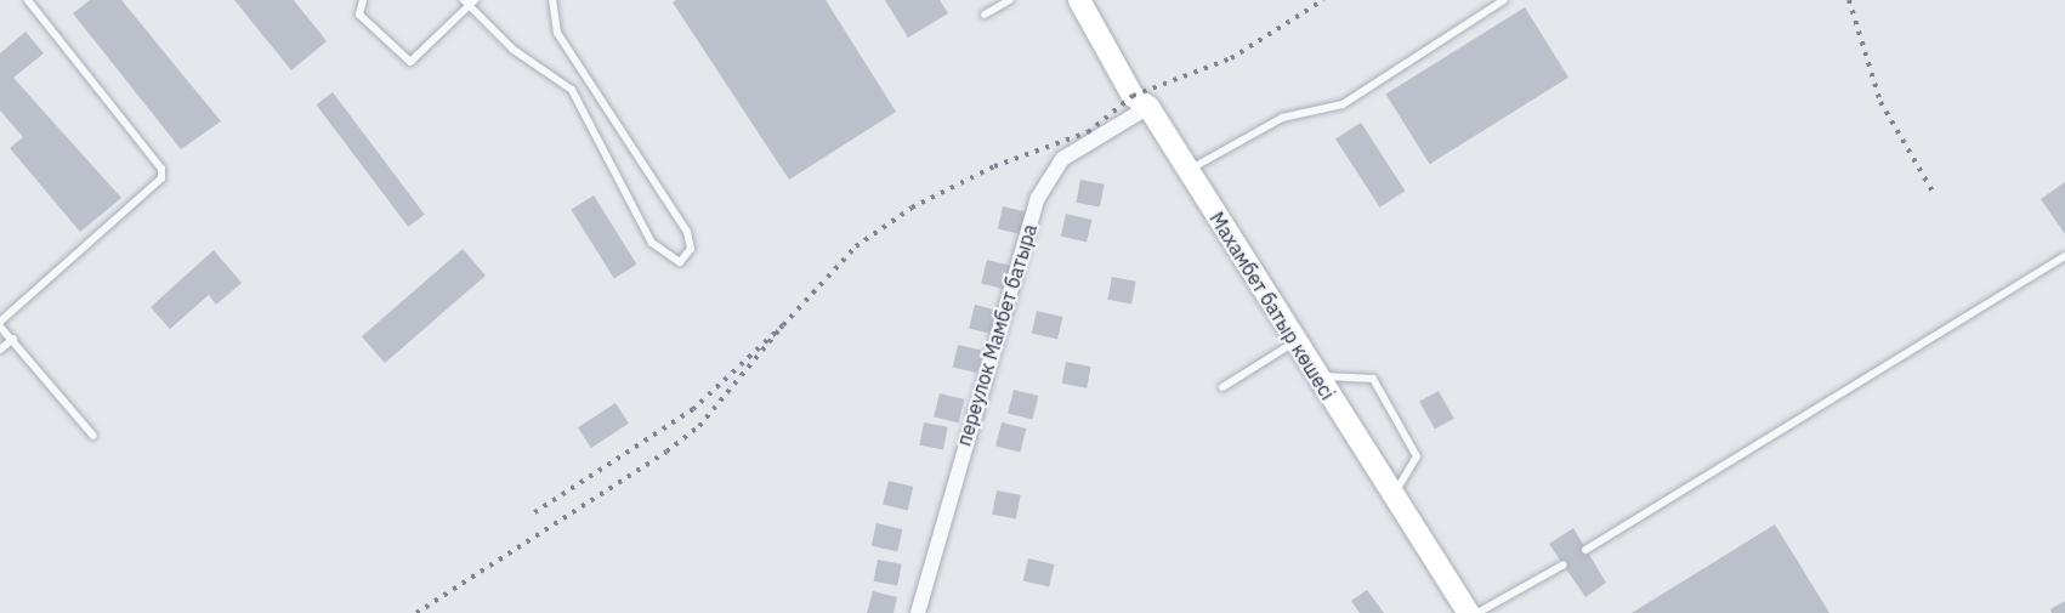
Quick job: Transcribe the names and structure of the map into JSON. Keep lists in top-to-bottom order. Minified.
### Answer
{"streets":{"street":["Махамбет батыр көшесі","переулок Мамбет батыра"]},"crossings":[["Махамбет батыр көшесі","переулок Мамбет батыра"]]}
